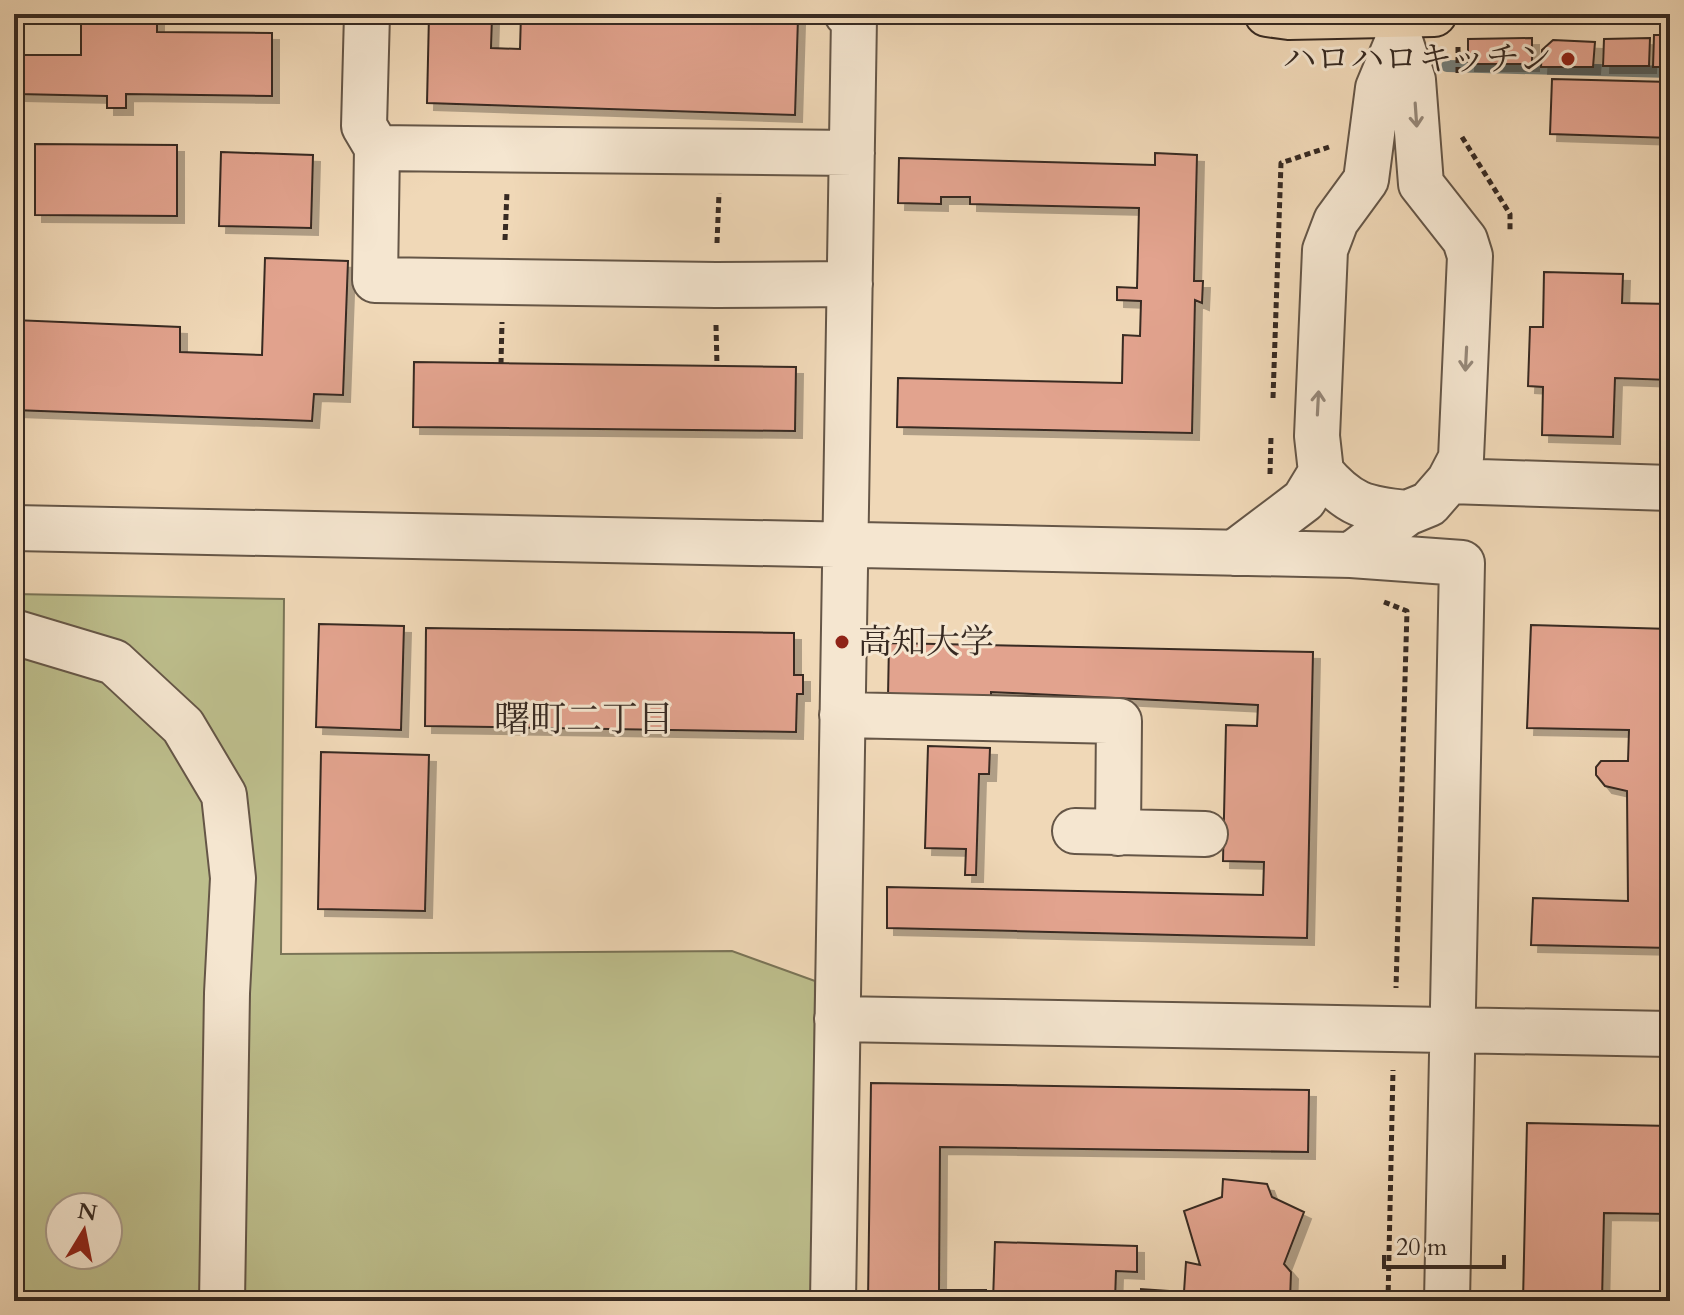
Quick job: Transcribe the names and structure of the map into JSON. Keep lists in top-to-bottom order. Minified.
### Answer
{"districts":["曙町二丁目"],"places":["ハロハロキッチン","高知大学"],"scale_bar":"20 m","north":"top"}
